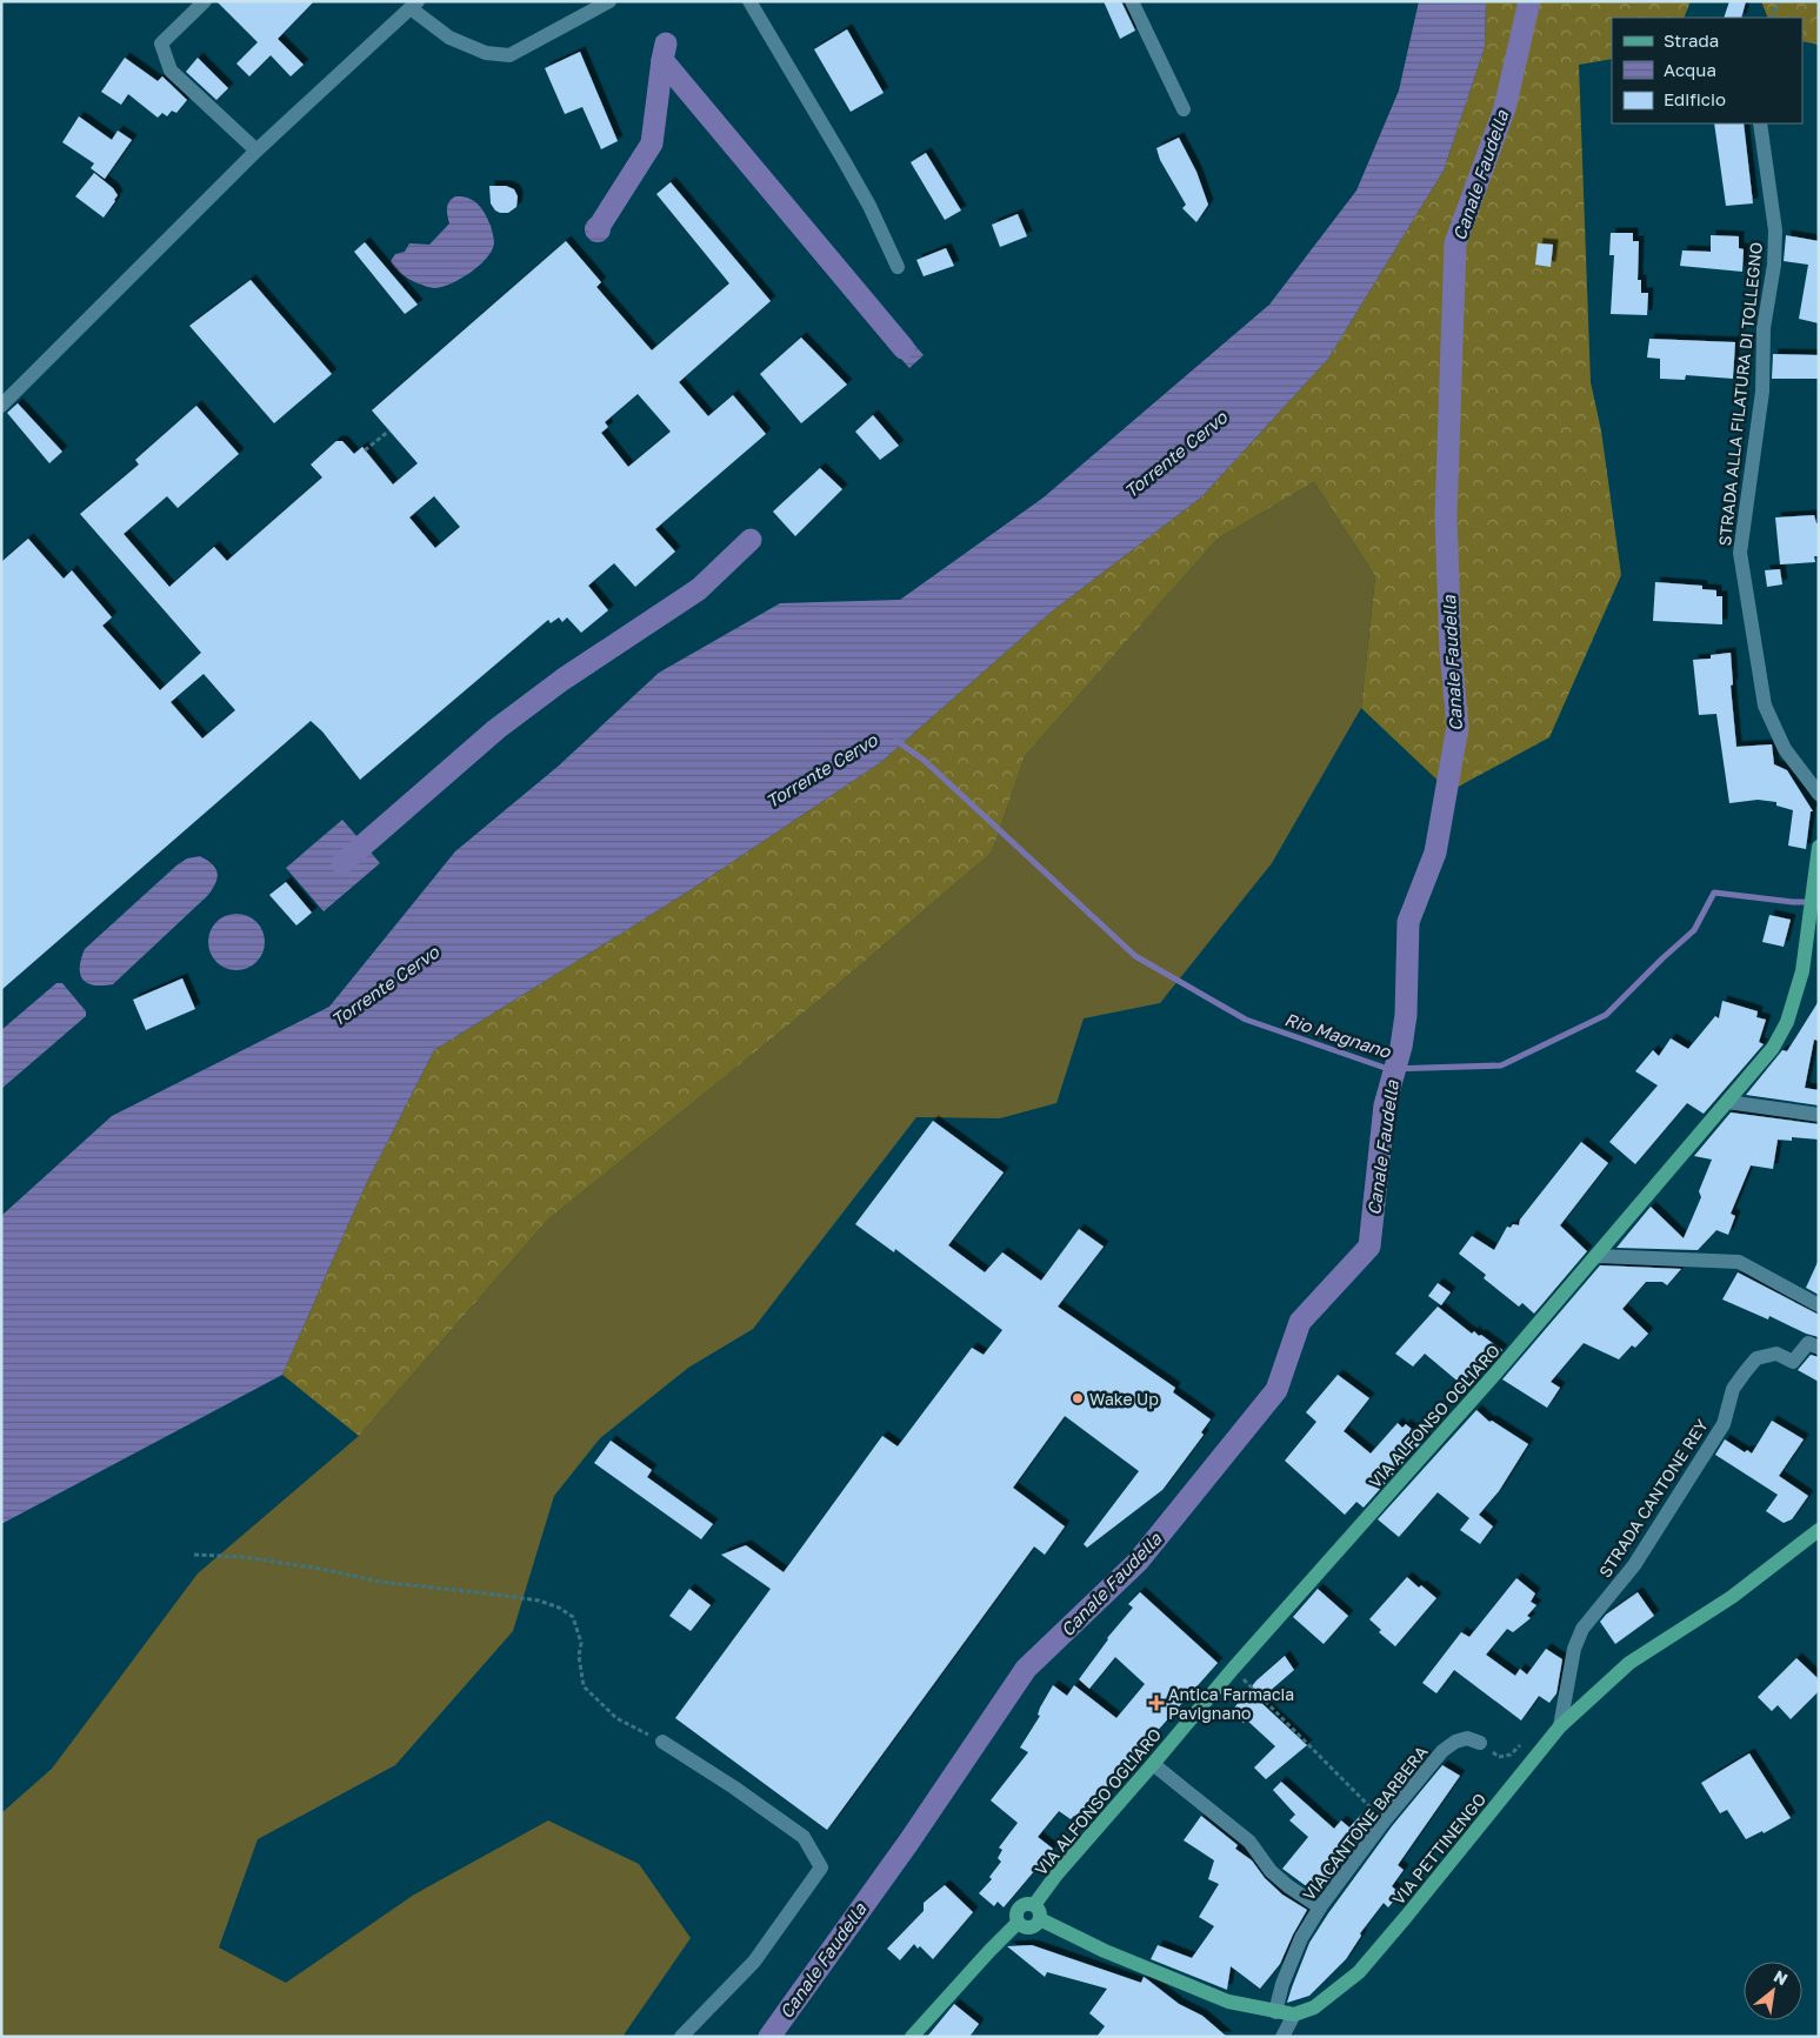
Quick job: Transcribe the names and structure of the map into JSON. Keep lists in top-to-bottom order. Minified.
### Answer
{"streets":{"main road":["VIA ALFONSO OGLIARO","VIA PETTINENGO"],"street":["STRADA ALLA FILATURA DI TOLLEGNO","STRADA CANTONE REY","VIA CANTONE BARBERA"]},"crossings":[["STRADA CANTONE REY","VIA PETTINENGO"]],"water":["Canale Faudella","Torrente Cervo","Rio Magnano"],"places":{"other":["Wake Up"],"health":["Antica Farmacia Pavignano"]},"legend":["Strada","Acqua","Edificio"],"north":"top right"}
